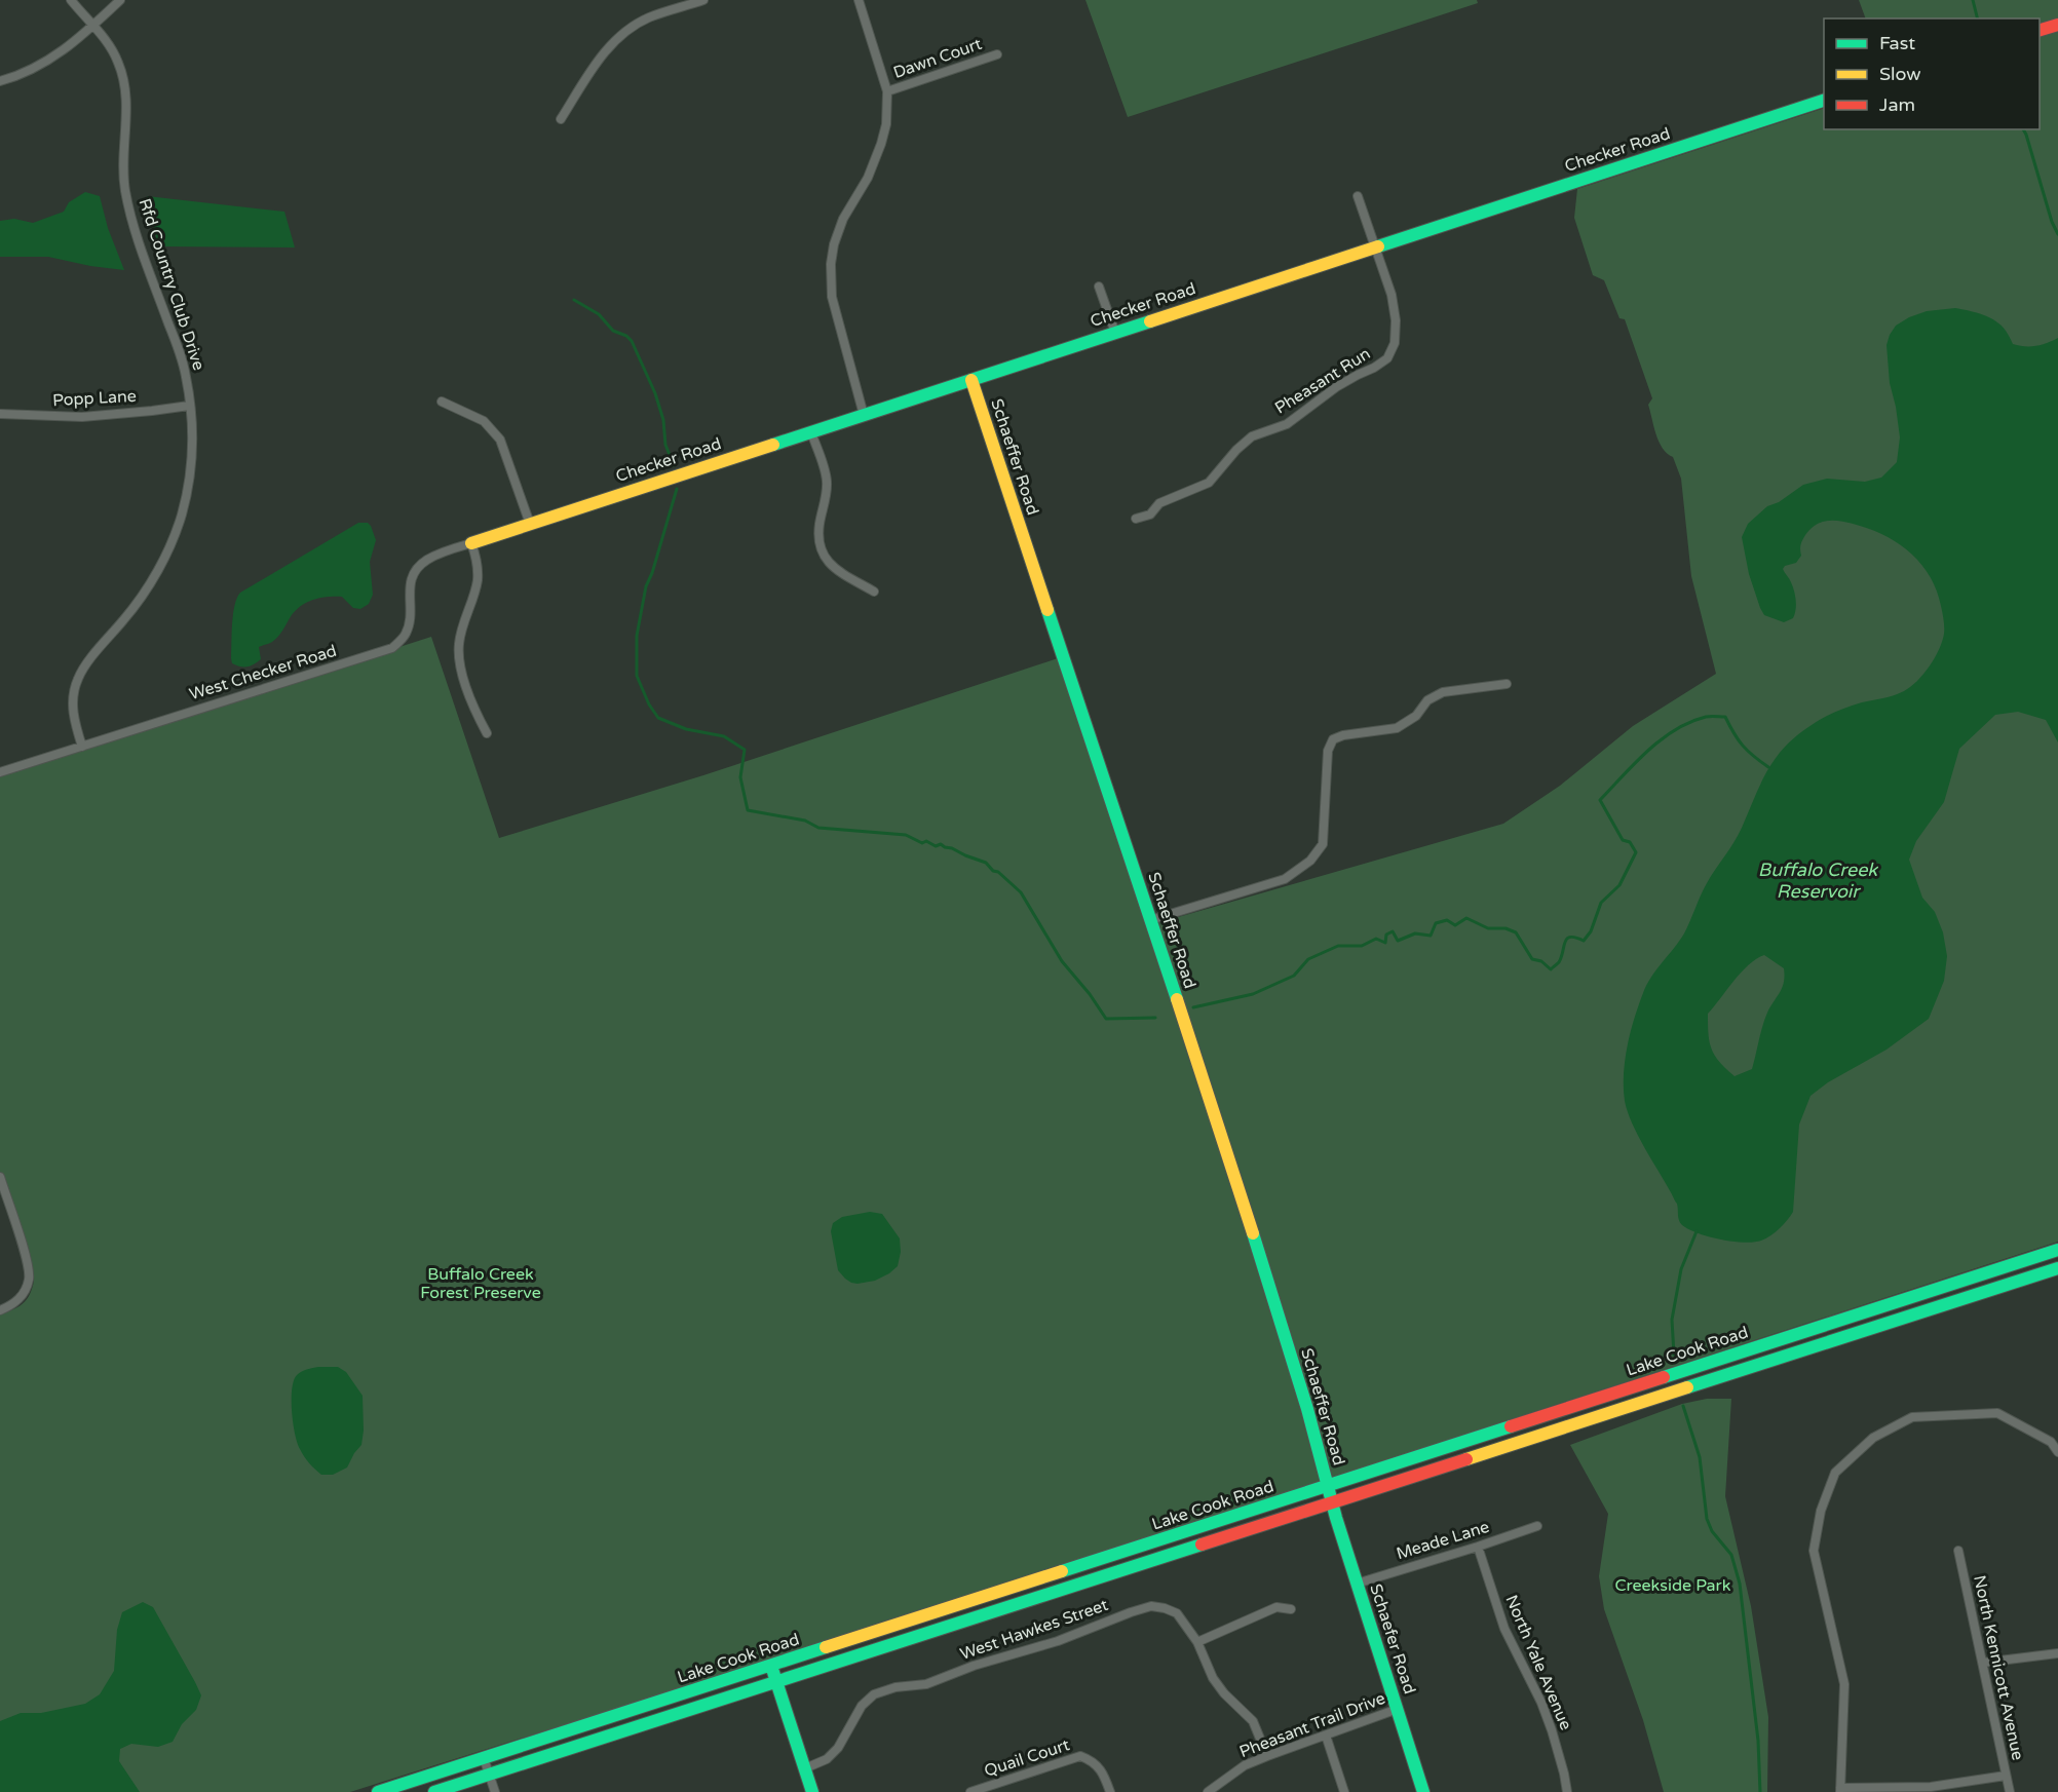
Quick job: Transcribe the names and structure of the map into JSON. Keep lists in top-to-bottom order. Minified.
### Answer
{"streets":{"main road":["Checker Road","Schaeffer Road","Lake Cook Road","Schaefer Road"],"street":["Dawn Court","Rfd Country Club Drive","Pheasant Run","Popp Lane","West Checker Road","Meade Lane","West Hawkes Street","North Yale Avenue","North Kennicott Avenue","Pheasant Trail Drive","Quail Court"]},"crossings":[["Checker Road","Pheasant Run"],["Checker Road","Schaeffer Road"],["Checker Road","West Checker Road"],["Rfd Country Club Drive","Popp Lane"],["Rfd Country Club Drive","West Checker Road"],["Schaeffer Road","Lake Cook Road"],["Schaeffer Road","Schaefer Road"],["Lake Cook Road","Schaefer Road"],["Meade Lane","Schaefer Road"],["Meade Lane","North Yale Avenue"],["West Hawkes Street","Pheasant Trail Drive"],["Schaefer Road","Pheasant Trail Drive"]],"water":["Buffalo Creek Reservoir"],"parks":["Buffalo Creek Forest Preserve","Creekside Park"],"legend":["Fast","Slow","Jam"]}
